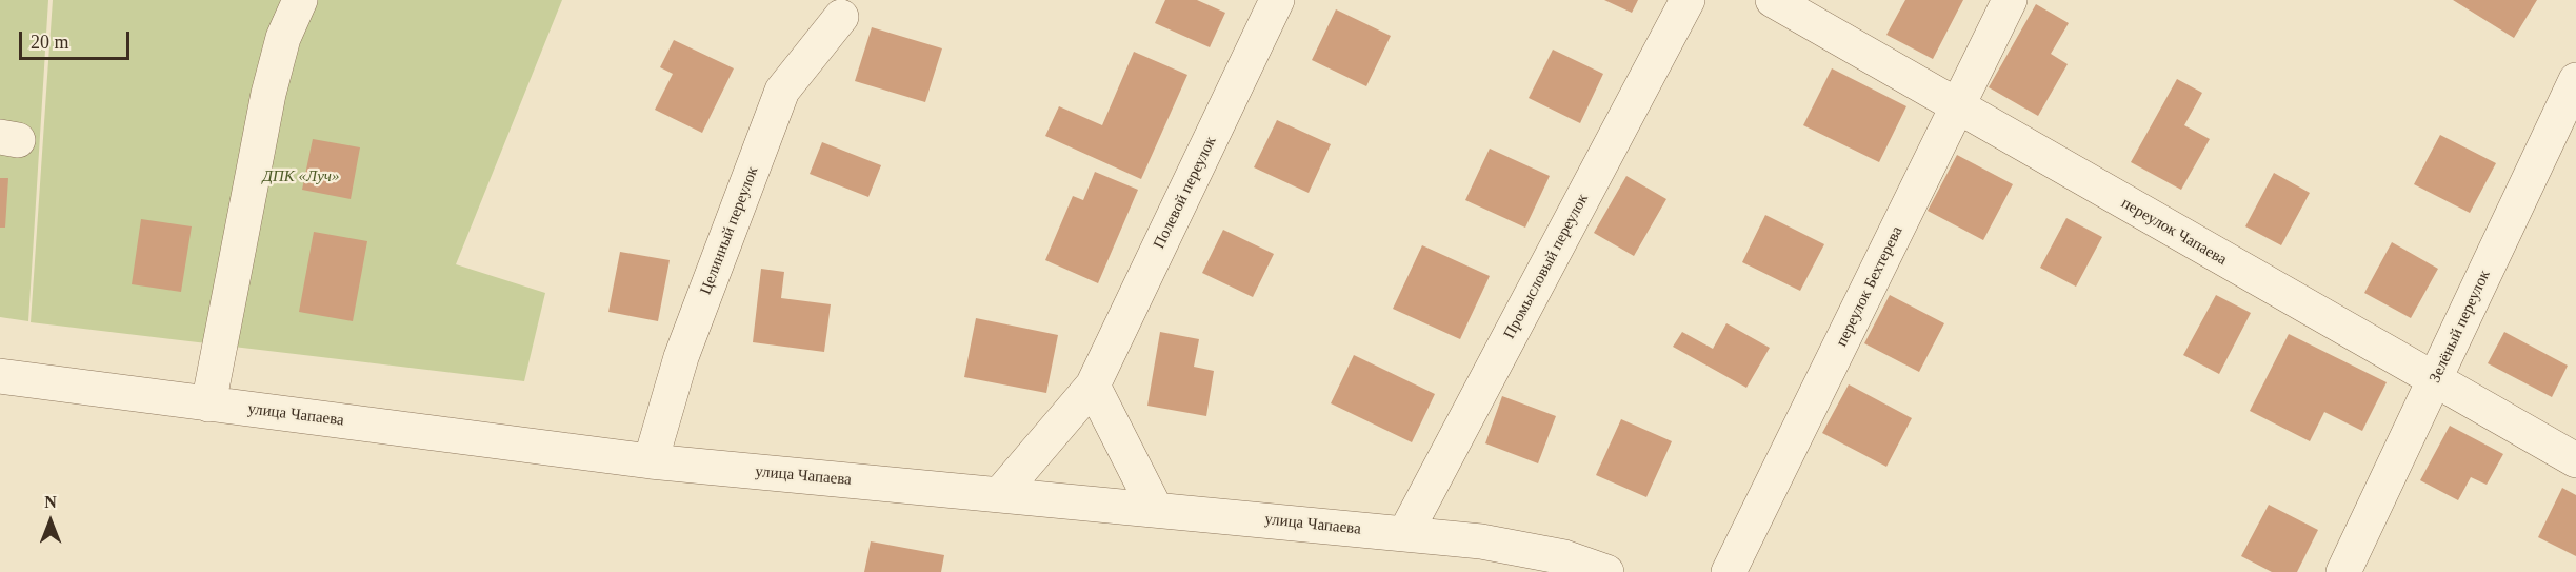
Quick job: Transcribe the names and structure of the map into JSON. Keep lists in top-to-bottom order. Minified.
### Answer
{"streets":{"street":["Полевой переулок","Целинный переулок","переулок Чапаева","Промысловый переулок","переулок Бехтерева","Зелёный переулок","улица Чапаева"]},"crossings":[["Полевой переулок","улица Чапаева"],["Целинный переулок","улица Чапаева"],["переулок Чапаева","переулок Бехтерева"],["переулок Чапаева","Зелёный переулок"],["Промысловый переулок","улица Чапаева"]],"parks":["ДПК «Луч»"],"scale_bar":"20 m","north":"top"}
